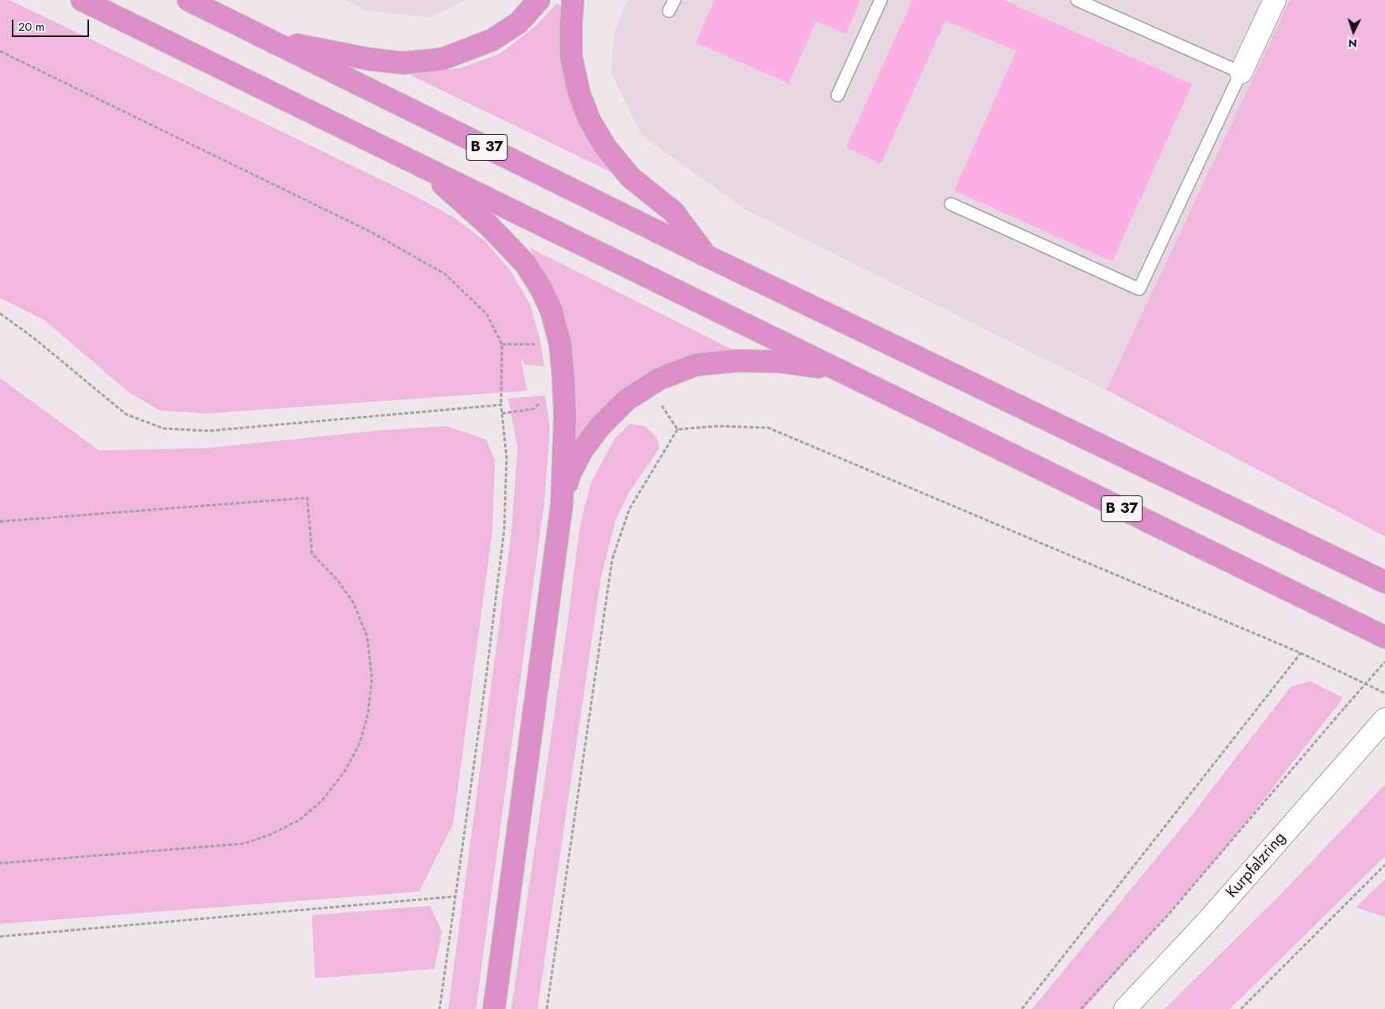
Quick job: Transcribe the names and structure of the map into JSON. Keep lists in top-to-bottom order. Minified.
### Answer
{"streets":{"highway":["B 37"],"main road":["Kurpfalzring"]},"scale_bar":"20 m","north":"bottom"}
